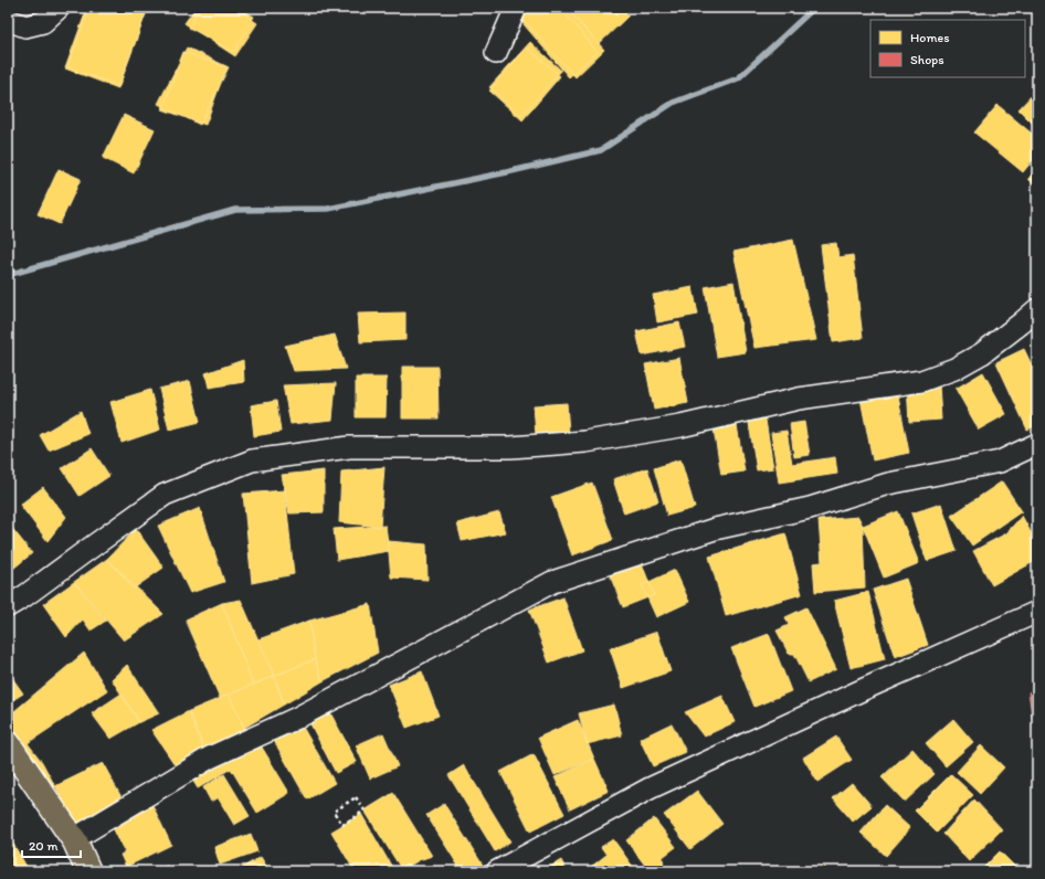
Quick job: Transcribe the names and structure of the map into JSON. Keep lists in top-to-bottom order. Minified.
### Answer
{"legend":["Homes","Shops"],"scale_bar":"20 m"}
